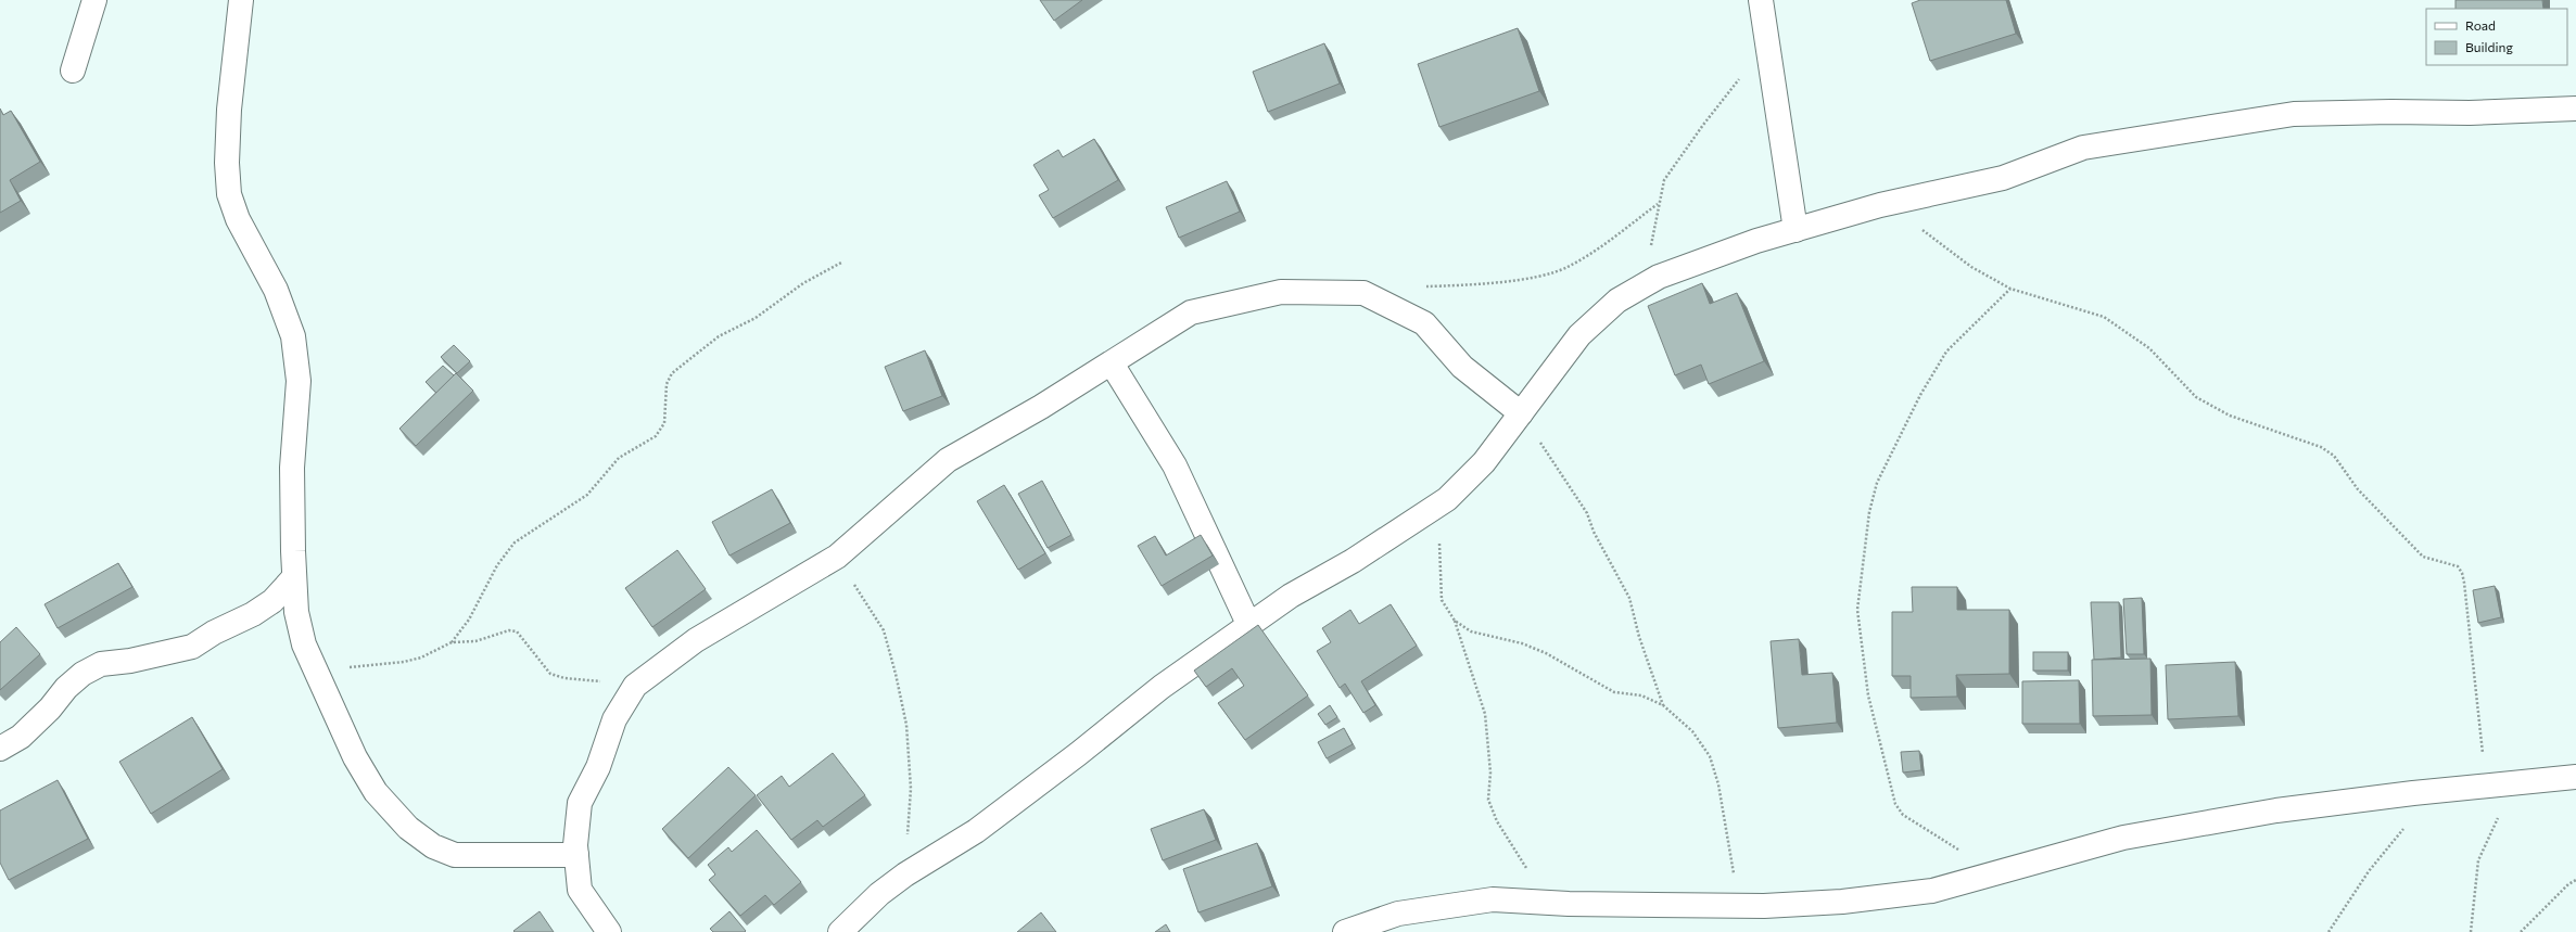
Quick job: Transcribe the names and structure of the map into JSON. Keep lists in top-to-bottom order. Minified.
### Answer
{"legend":["Road","Building"]}
